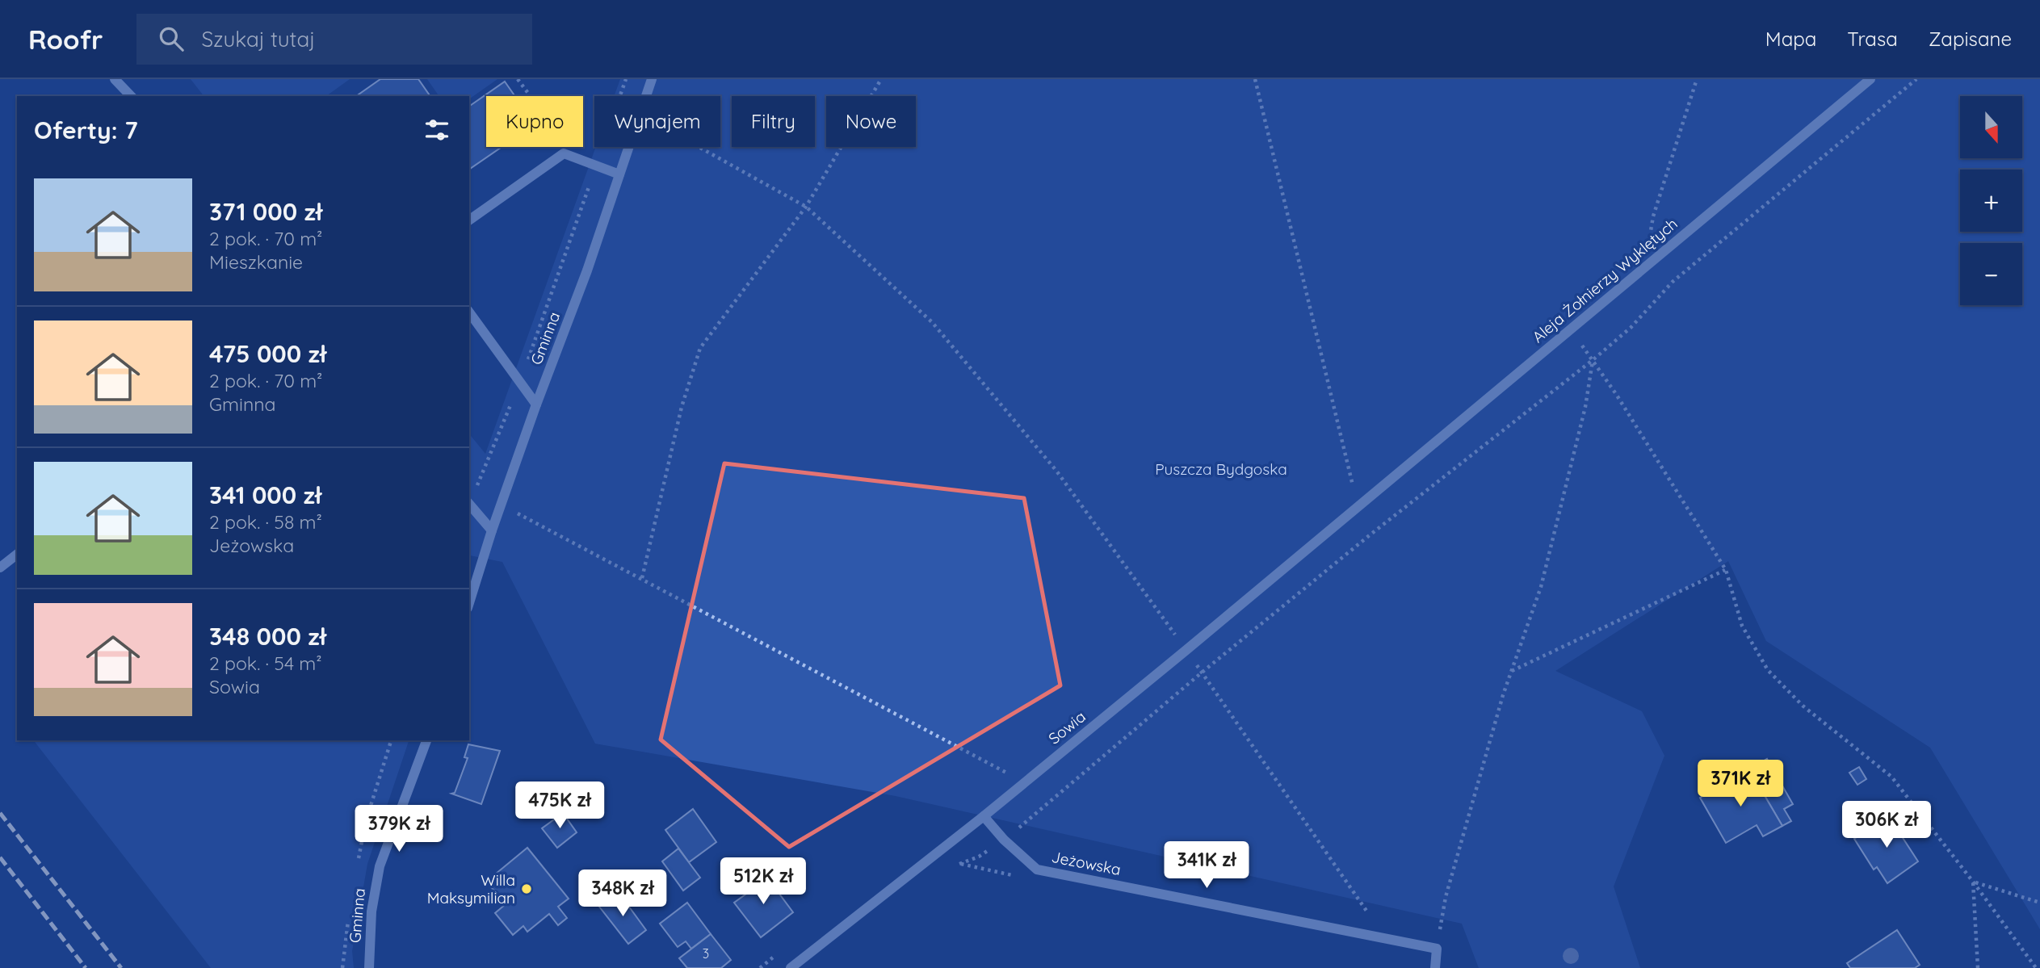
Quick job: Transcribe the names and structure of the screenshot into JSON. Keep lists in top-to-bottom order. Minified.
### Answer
{"streets":{"street":["Aleja Żołnierzy Wyklętych","Gminna","Sowia","Jeżowska"]},"crossings":[["Aleja Żołnierzy Wyklętych","Sowia"],["Sowia","Jeżowska"]],"parks":["Puszcza Bydgoska"],"places":["Willa Maksymilian"],"house_numbers":["3"],"north":"bottom","page":{"header":"Roofr","search":"Szukaj tutaj","nav":["Mapa","Trasa","Zapisane"],"map_buttons":["+","−"],"chip":["Kupno","Wynajem","Filtry","Nowe"],"heading":"Oferty: 7","list":[{"name":"371 000 zł","note":"2 pok. · 70 m² · Mieszkanie"},{"name":"475 000 zł","note":"2 pok. · 70 m² · Gminna"},{"name":"341 000 zł","note":"2 pok. · 58 m² · Jeżowska"},{"name":"348 000 zł","note":"2 pok. · 54 m² · Sowia"}],"price":["371K zł","475K zł","306K zł","379K zł","341K zł","512K zł","348K zł"]}}
